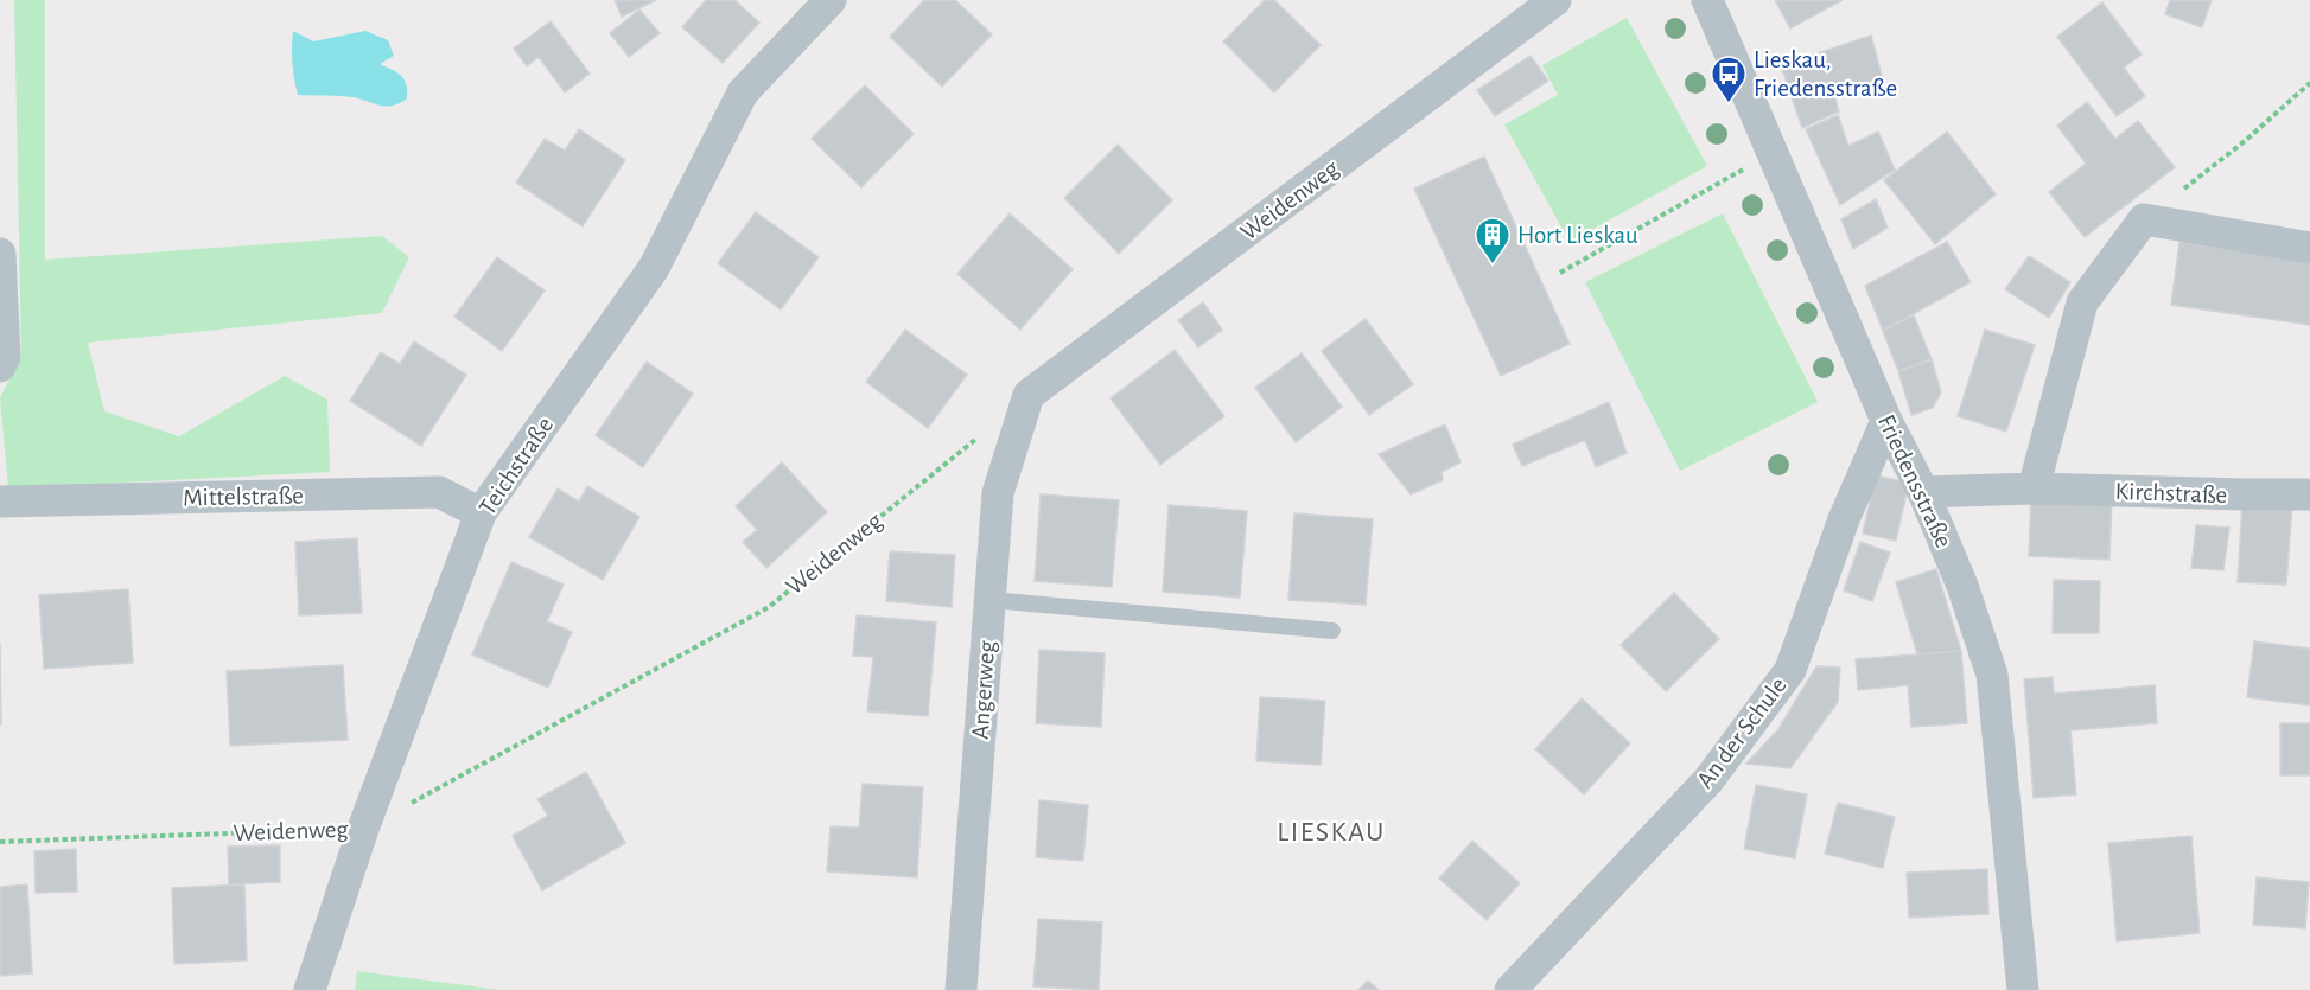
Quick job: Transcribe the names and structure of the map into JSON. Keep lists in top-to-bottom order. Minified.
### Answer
{"streets":{"street":["Weidenweg","Teichstraße","Friedensstraße","Kirchstraße","Mittelstraße","Angerweg","An der Schule"]},"crossings":[["Weidenweg","Teichstraße"],["Weidenweg","Angerweg"],["Teichstraße","Mittelstraße"],["Friedensstraße","Kirchstraße"],["Friedensstraße","An der Schule"]],"districts":["LIESKAU"],"places":{"bus stop":["Lieskau, Friedensstraße"],"building":["Hort Lieskau"]}}
